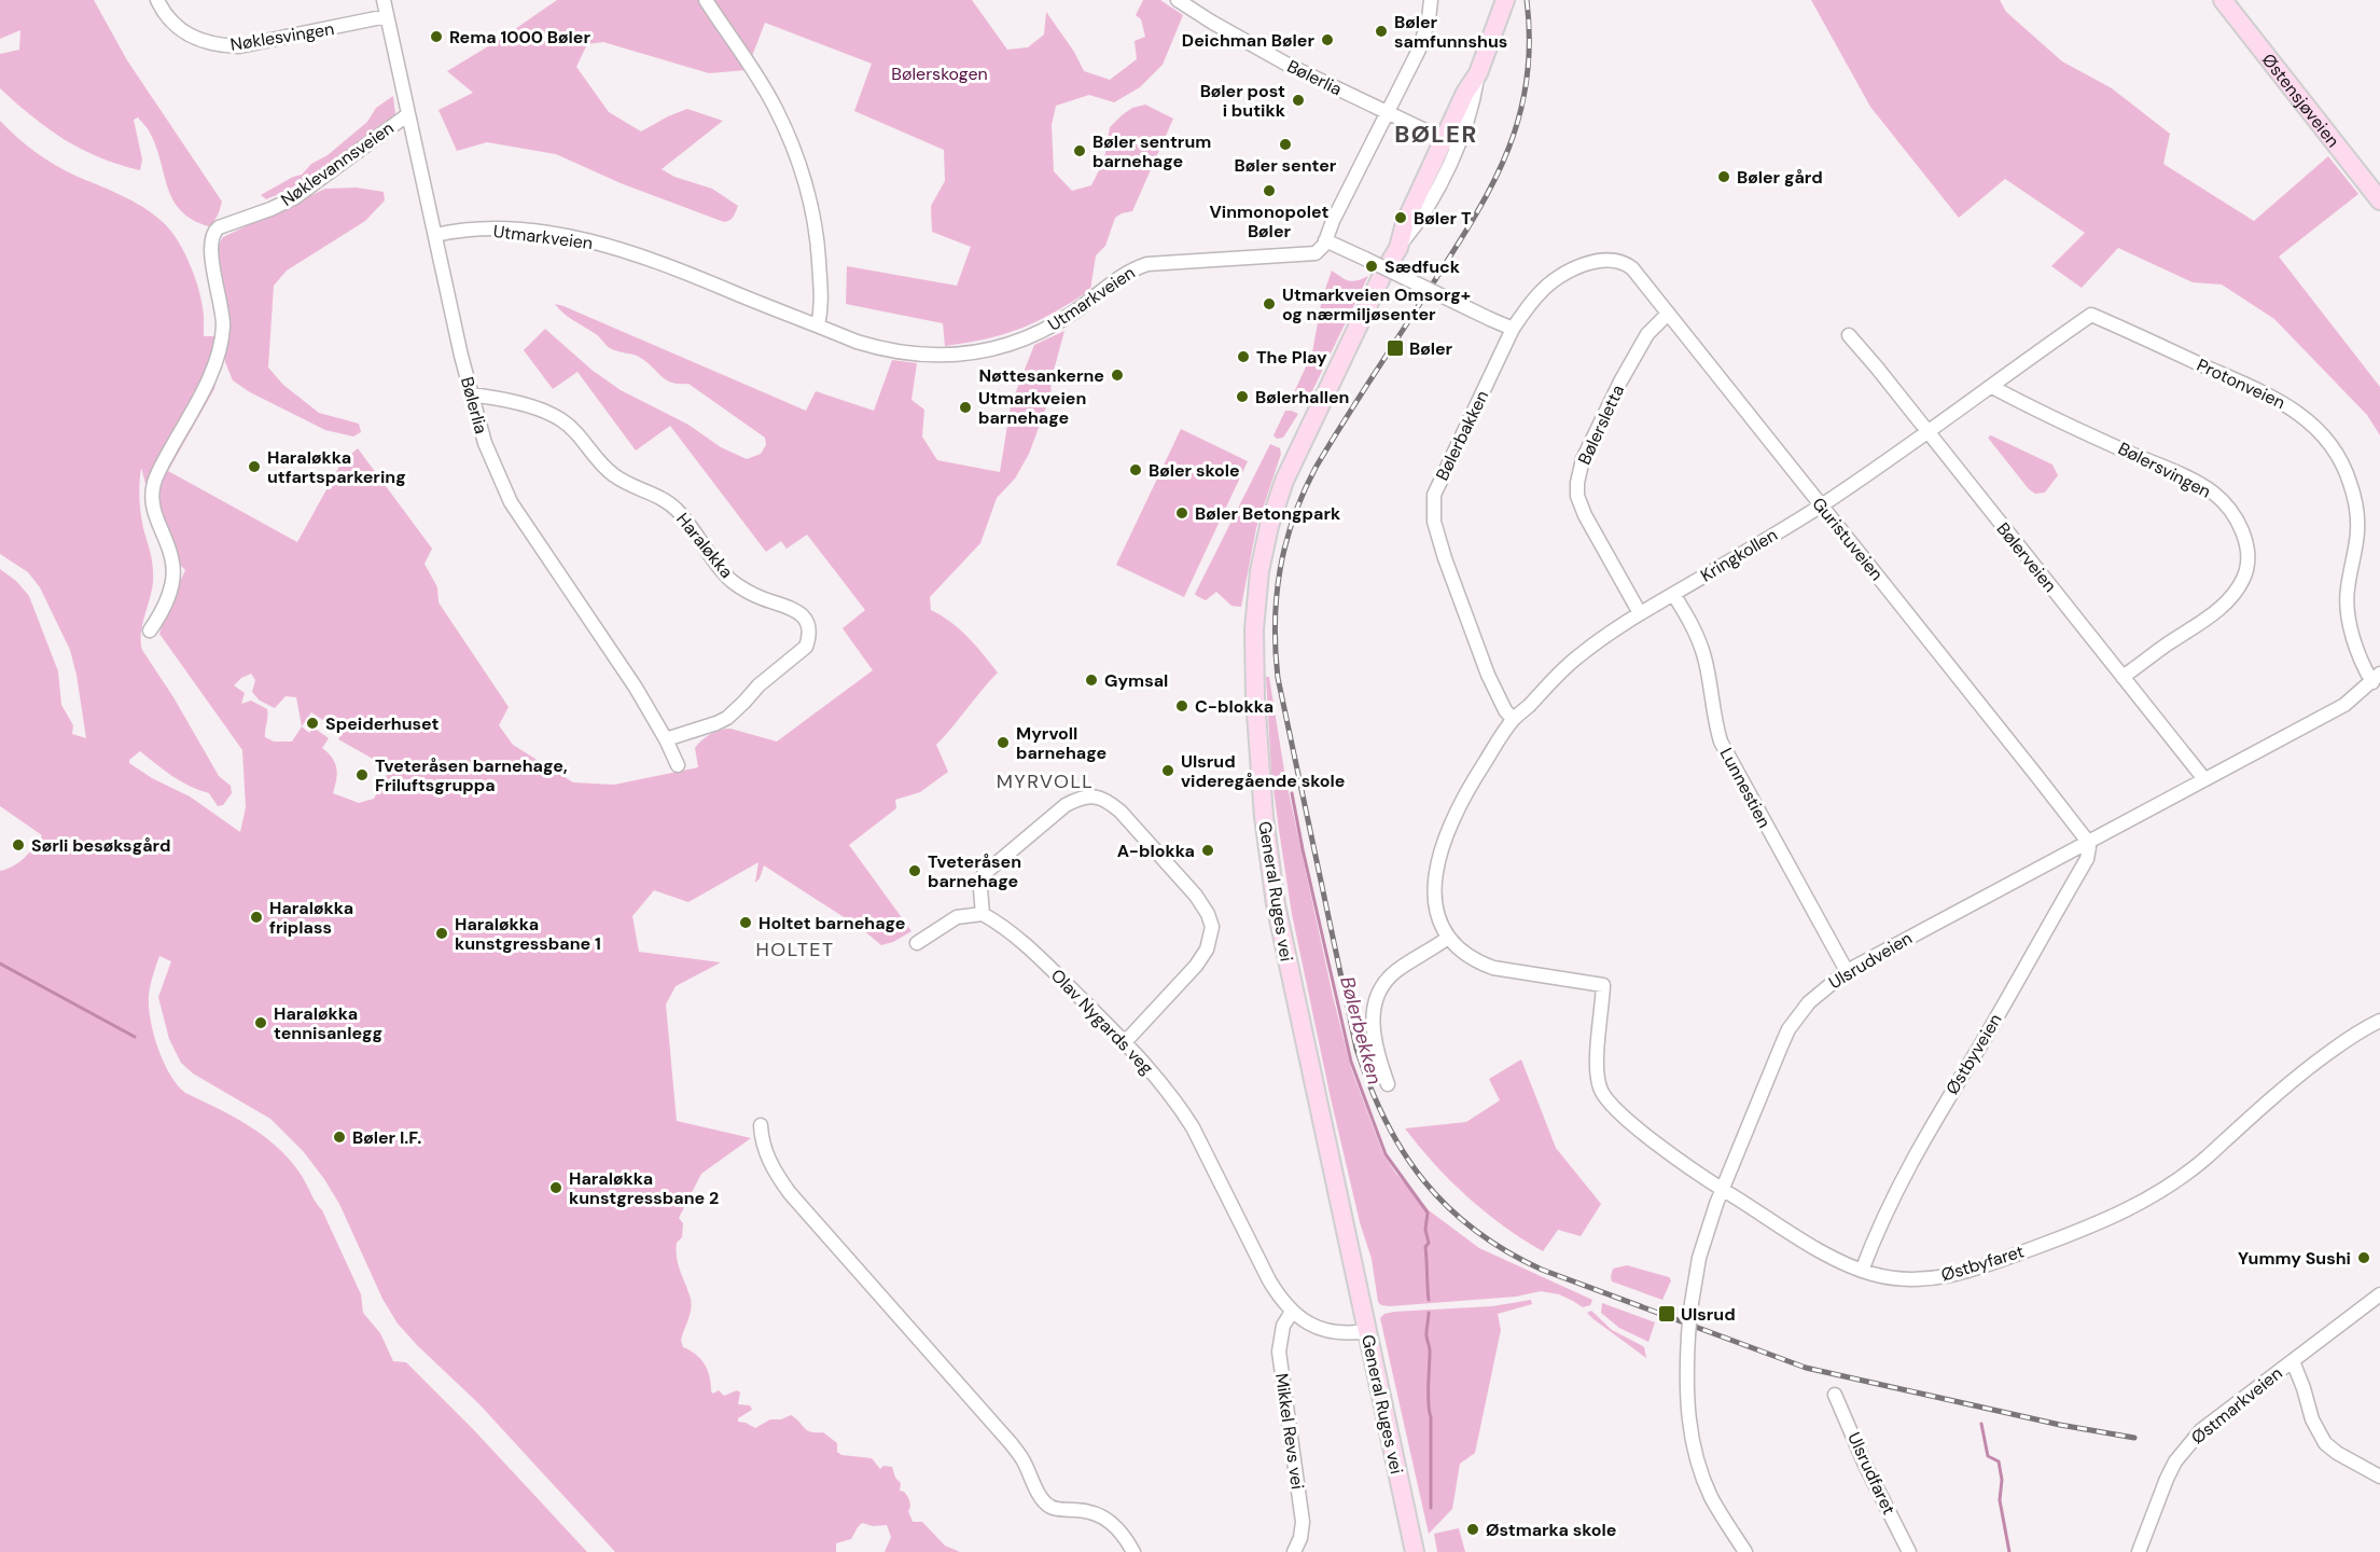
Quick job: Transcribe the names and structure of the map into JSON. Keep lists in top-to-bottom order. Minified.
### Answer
{"streets":{"main road":["Østensjøveien","General Ruges vei"],"street":["Nøklesvingen","Bølerlia","Nøklevannsveien","Utmarkveien","Protonveien","Bølersletta","Bølerbakken","Bølersvingen","Guristuveien","Haraløkka","Kringkollen","Bølerveien","Lunnestien","Ulsrudveien","Olav Nygards veg","Østbyveien","Østbyfaret","Østmarkveien","Mikkel Revs vei","Ulsrudfaret"]},"crossings":[["Nøklesvingen","Bølerlia"],["Bølerlia","Nøklevannsveien"],["Bølerlia","Utmarkveien"],["Bølerlia","Haraløkka"],["Bølerlia","General Ruges vei"],["Protonveien","Kringkollen"],["Protonveien","Ulsrudveien"],["Bølersletta","Guristuveien"],["Bølersletta","Kringkollen"],["Bølerbakken","Guristuveien"],["Bølerbakken","Kringkollen"],["Bølersvingen","Kringkollen"],["Bølersvingen","Bølerveien"],["Guristuveien","Kringkollen"],["Guristuveien","Ulsrudveien"],["Guristuveien","Østbyveien"],["Kringkollen","Bølerveien"],["Kringkollen","Lunnestien"],["Kringkollen","Østbyfaret"],["Bølerveien","Ulsrudveien"],["Lunnestien","Ulsrudveien"],["General Ruges vei","Olav Nygards veg"],["Ulsrudveien","Østbyveien"],["Ulsrudveien","Østbyfaret"],["Olav Nygards veg","Mikkel Revs vei"],["Østbyveien","Østbyfaret"]],"districts":["BØLER","MYRVOLL","HOLTET"],"water":["Bølerbekken"],"parks":["Bølerskogen"],"places":{"other":["Bøler samfunnshus","Rema 1000 Bøler","Deichman Bøler","Bøler post i butikk","Bøler senter","Bøler sentrum barnehage","Bøler gård","Vinmonopolet Bøler","Bøler T","Sædfuck","Utmarkveien Omsorg+ og nærmiljøsenter","The Play","Nøttesankerne","Bølerhallen","Utmarkveien barnehage","Haraløkka utfartsparkering","Bøler skole","Bøler Betongpark","Gymsal","C-blokka","Speiderhuset","Myrvoll barnehage","Ulsrud videregående skole","Tveteråsen barnehage, Friluftsgruppa","Sørli besøksgård","A-blokka","Tveteråsen barnehage","Haraløkka friplass","Holtet barnehage","Haraløkka kunstgressbane 1","Haraløkka tennisanlegg","Bøler I.F.","Haraløkka kunstgressbane 2","Yummy Sushi","Østmarka skole"],"transit":["Bøler","Ulsrud"]}}
